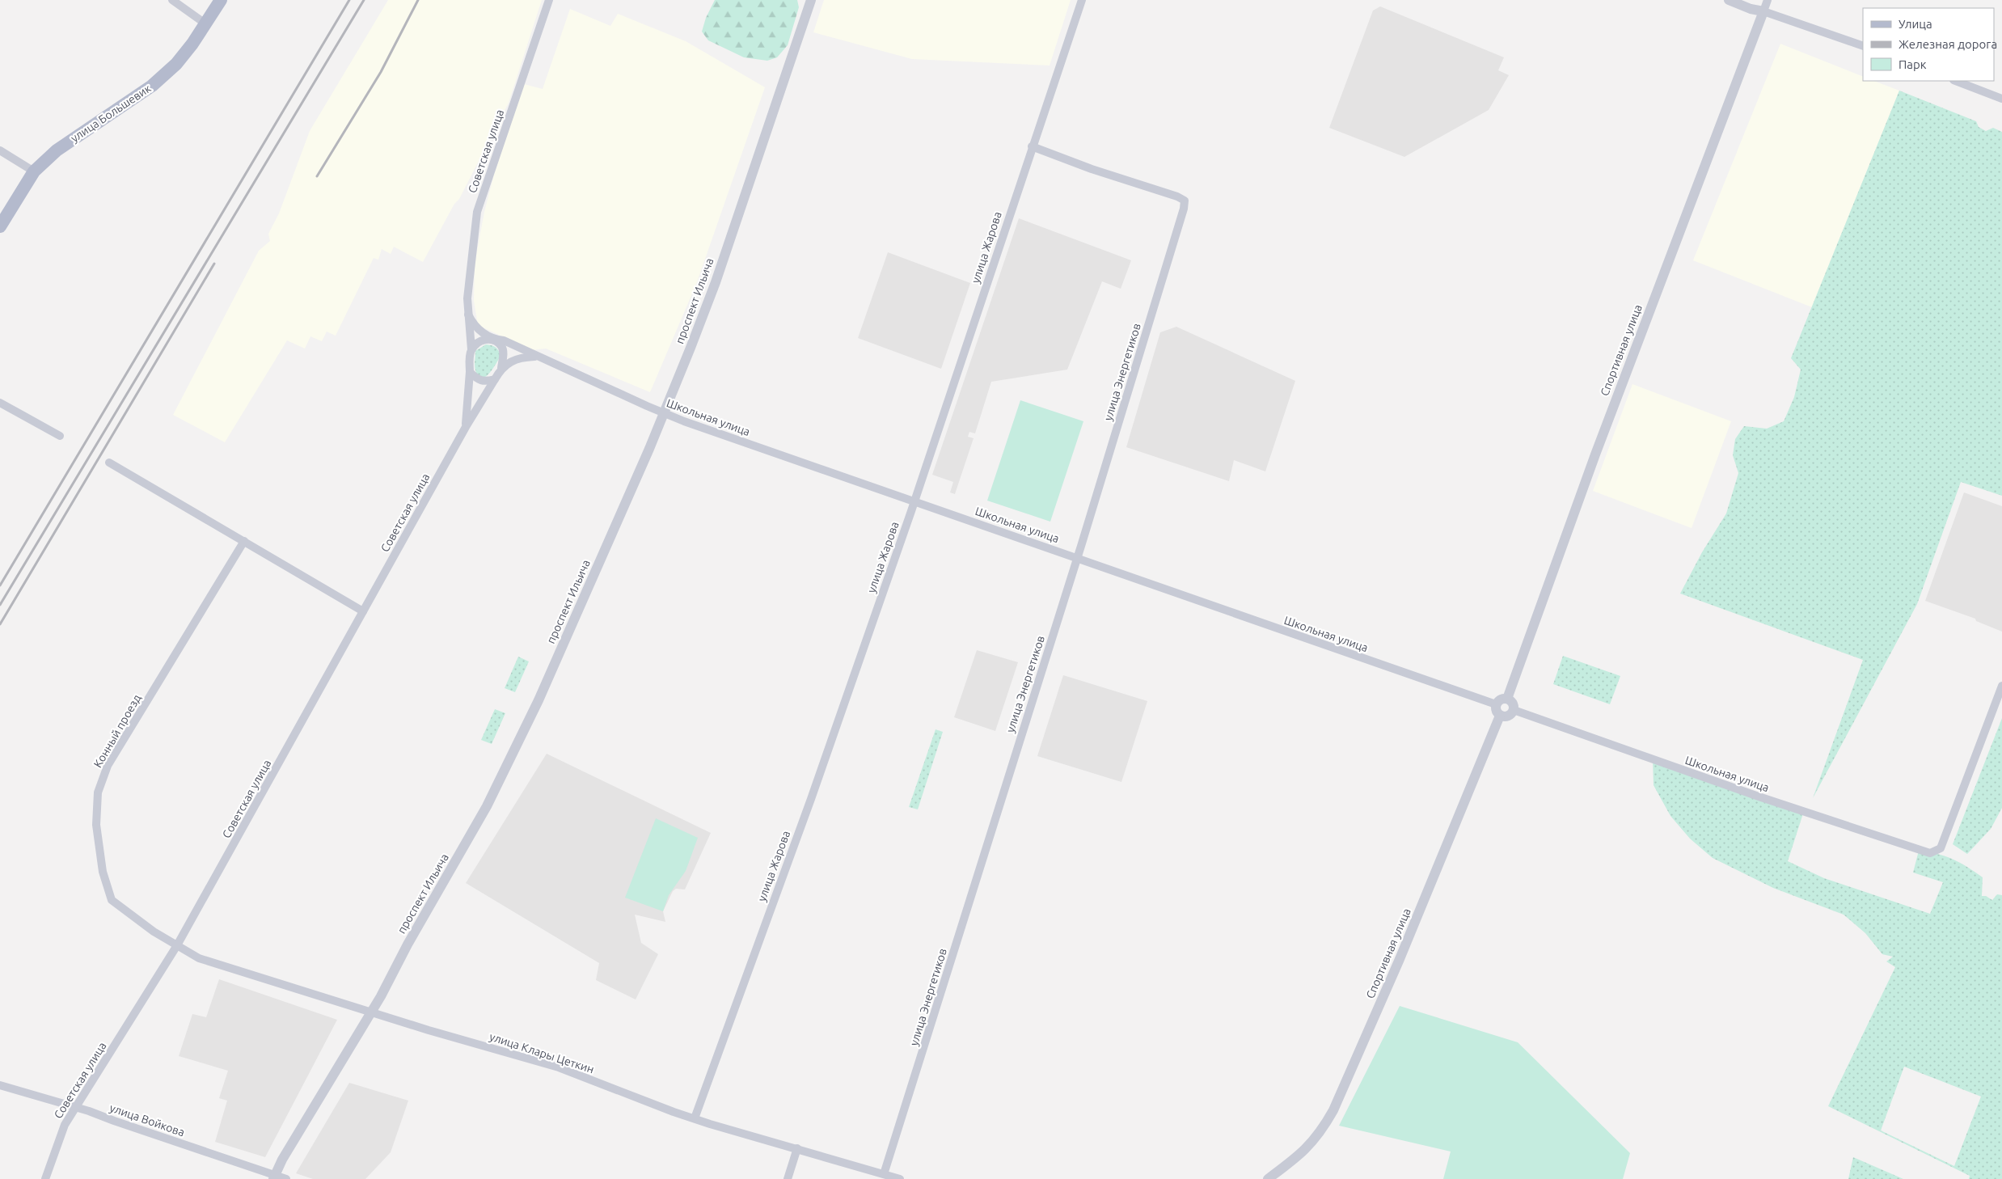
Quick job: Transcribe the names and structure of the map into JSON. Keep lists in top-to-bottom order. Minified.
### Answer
{"streets":{"main road":["улица Большевик"],"street":["Советская улица","улица Жарова","проспект Ильича","Спортивная улица","улица Энергетиков","Школьная улица","Конный проезд","улица Клары Цеткин","улица Войкова"]},"crossings":[["Советская улица","Школьная улица"],["Советская улица","Конный проезд"],["Советская улица","улица Клары Цеткин"],["Советская улица","улица Войкова"],["улица Жарова","улица Энергетиков"],["улица Жарова","Школьная улица"],["улица Жарова","улица Клары Цеткин"],["проспект Ильича","Школьная улица"],["проспект Ильича","улица Клары Цеткин"],["проспект Ильича","улица Войкова"],["Спортивная улица","Школьная улица"],["улица Энергетиков","Школьная улица"],["улица Энергетиков","улица Клары Цеткин"],["Конный проезд","улица Клары Цеткин"]],"legend":["Улица","Железная дорога","Парк"]}
